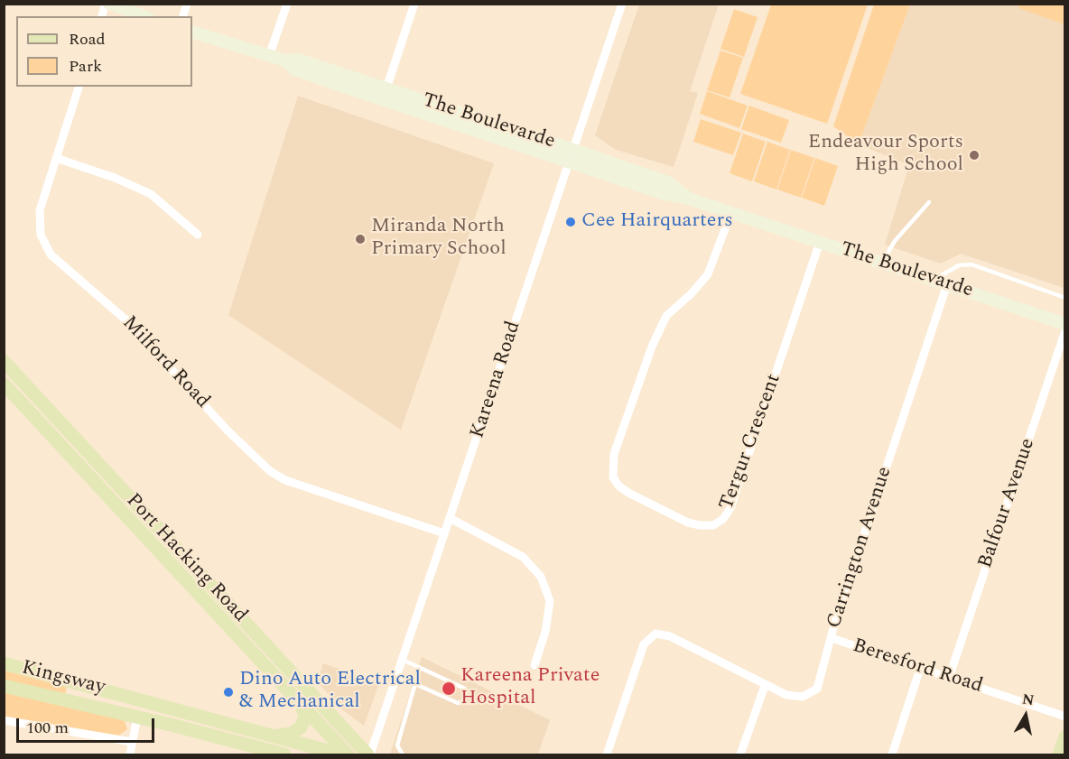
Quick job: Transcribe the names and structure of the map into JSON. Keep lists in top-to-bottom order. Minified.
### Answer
{"streets":{"main road":["The Boulevarde","Port Hacking Road","Kingsway"],"street":["Milford Road","Kareena Road","Tergur Crescent","Balfour Avenue","Carrington Avenue","Beresford Road"]},"crossings":[["The Boulevarde","Kareena Road"],["The Boulevarde","Tergur Crescent"],["The Boulevarde","Carrington Avenue"],["Milford Road","Kareena Road"],["Kareena Road","Port Hacking Road"],["Balfour Avenue","Beresford Road"],["Carrington Avenue","Beresford Road"]],"places":["Endeavour Sports High School","Cee Hairquarters","Miranda North Primary School","Kareena Private Hospital","Dino Auto Electrical & Mechanical"],"legend":["Road","Park"],"scale_bar":"100 m","north":"top"}
